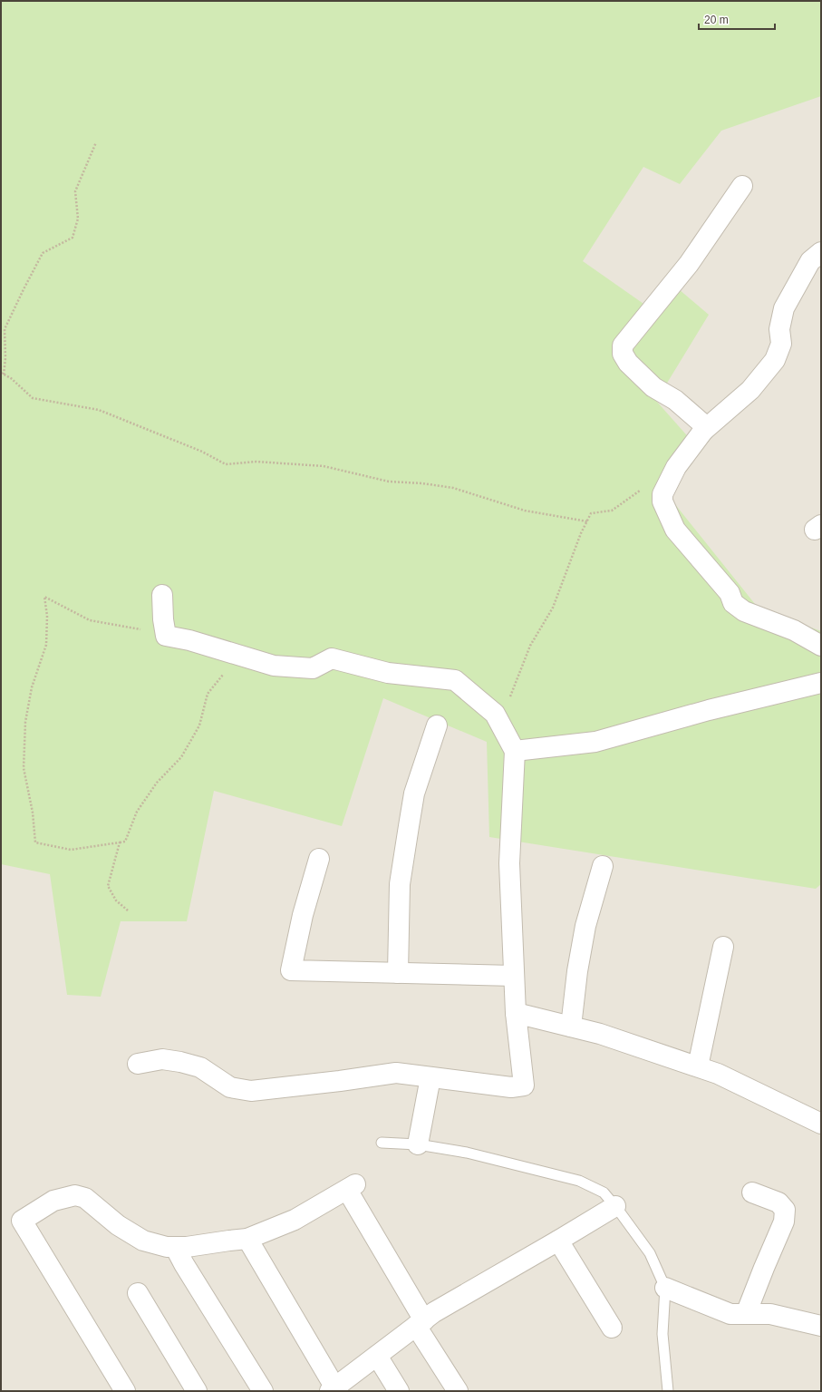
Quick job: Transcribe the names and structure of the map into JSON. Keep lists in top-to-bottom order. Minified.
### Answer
{"scale_bar":"20 m"}
